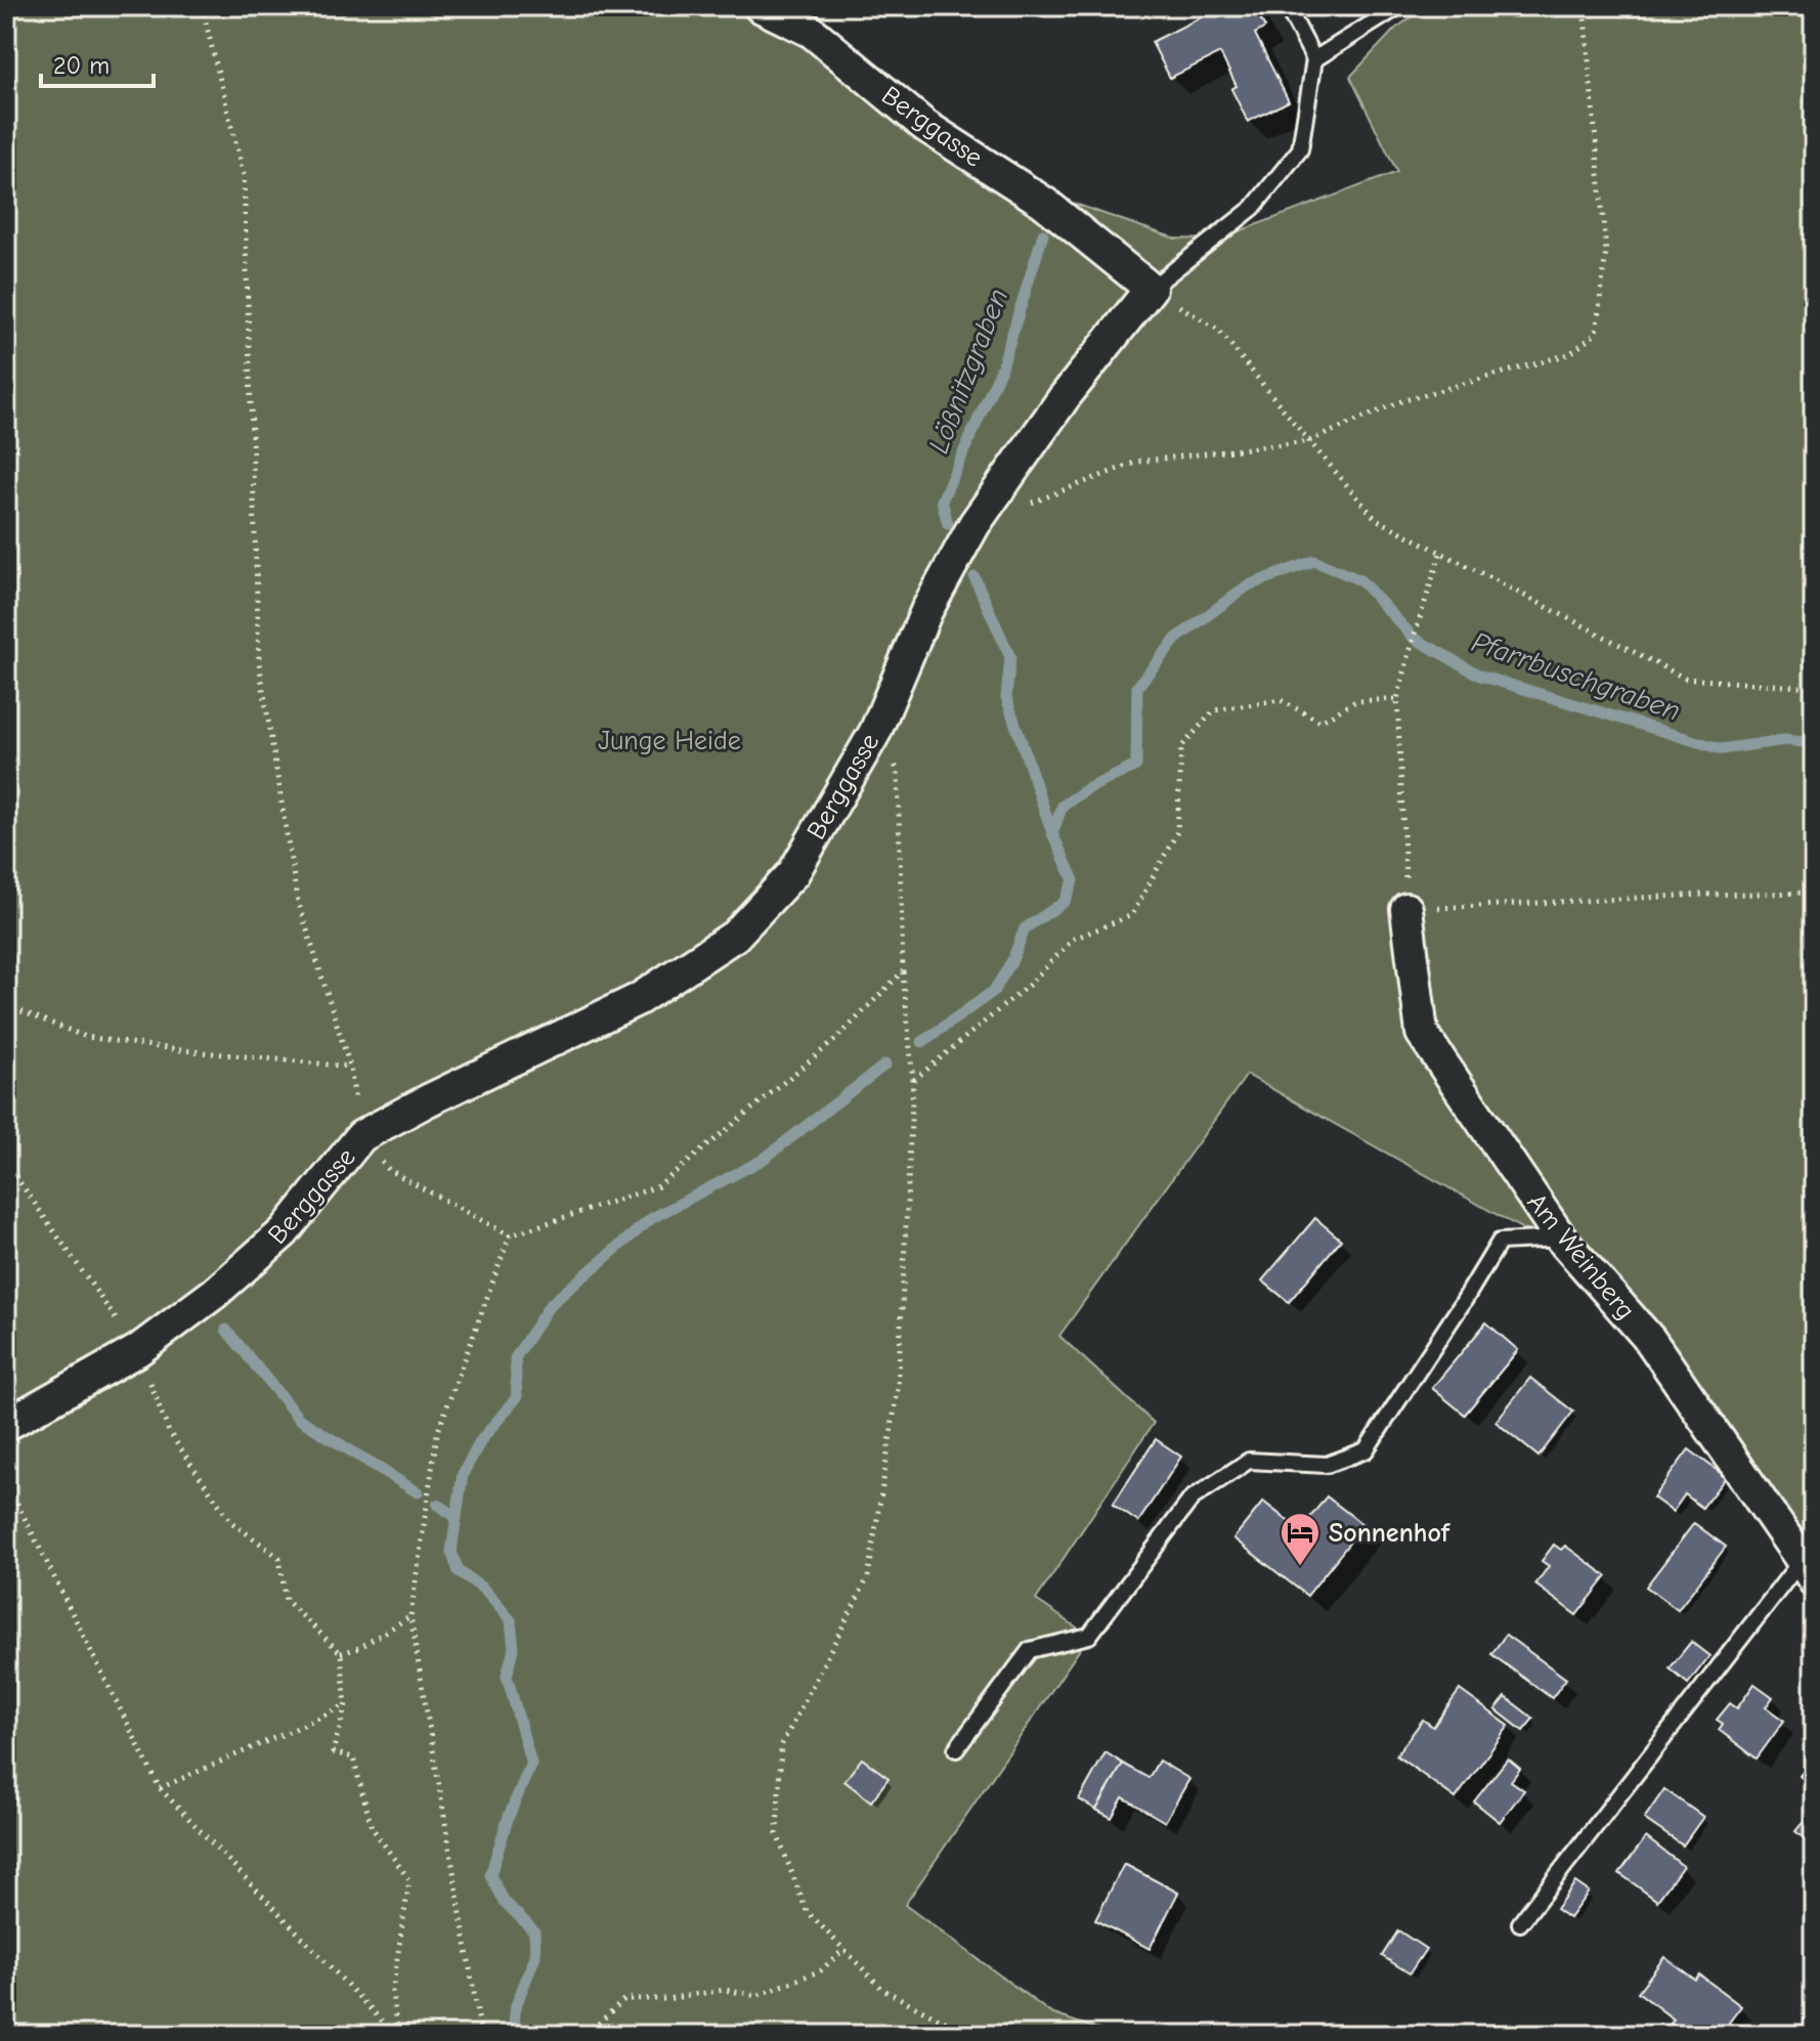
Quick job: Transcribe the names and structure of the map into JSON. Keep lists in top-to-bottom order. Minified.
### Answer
{"streets":{"street":["Berggasse","Am Weinberg"]},"water":["Lößnitzgraben","Pfarrbuschgraben"],"parks":["Junge Heide"],"places":{"hotel":["Sonnenhof"]},"scale_bar":"20 m"}
